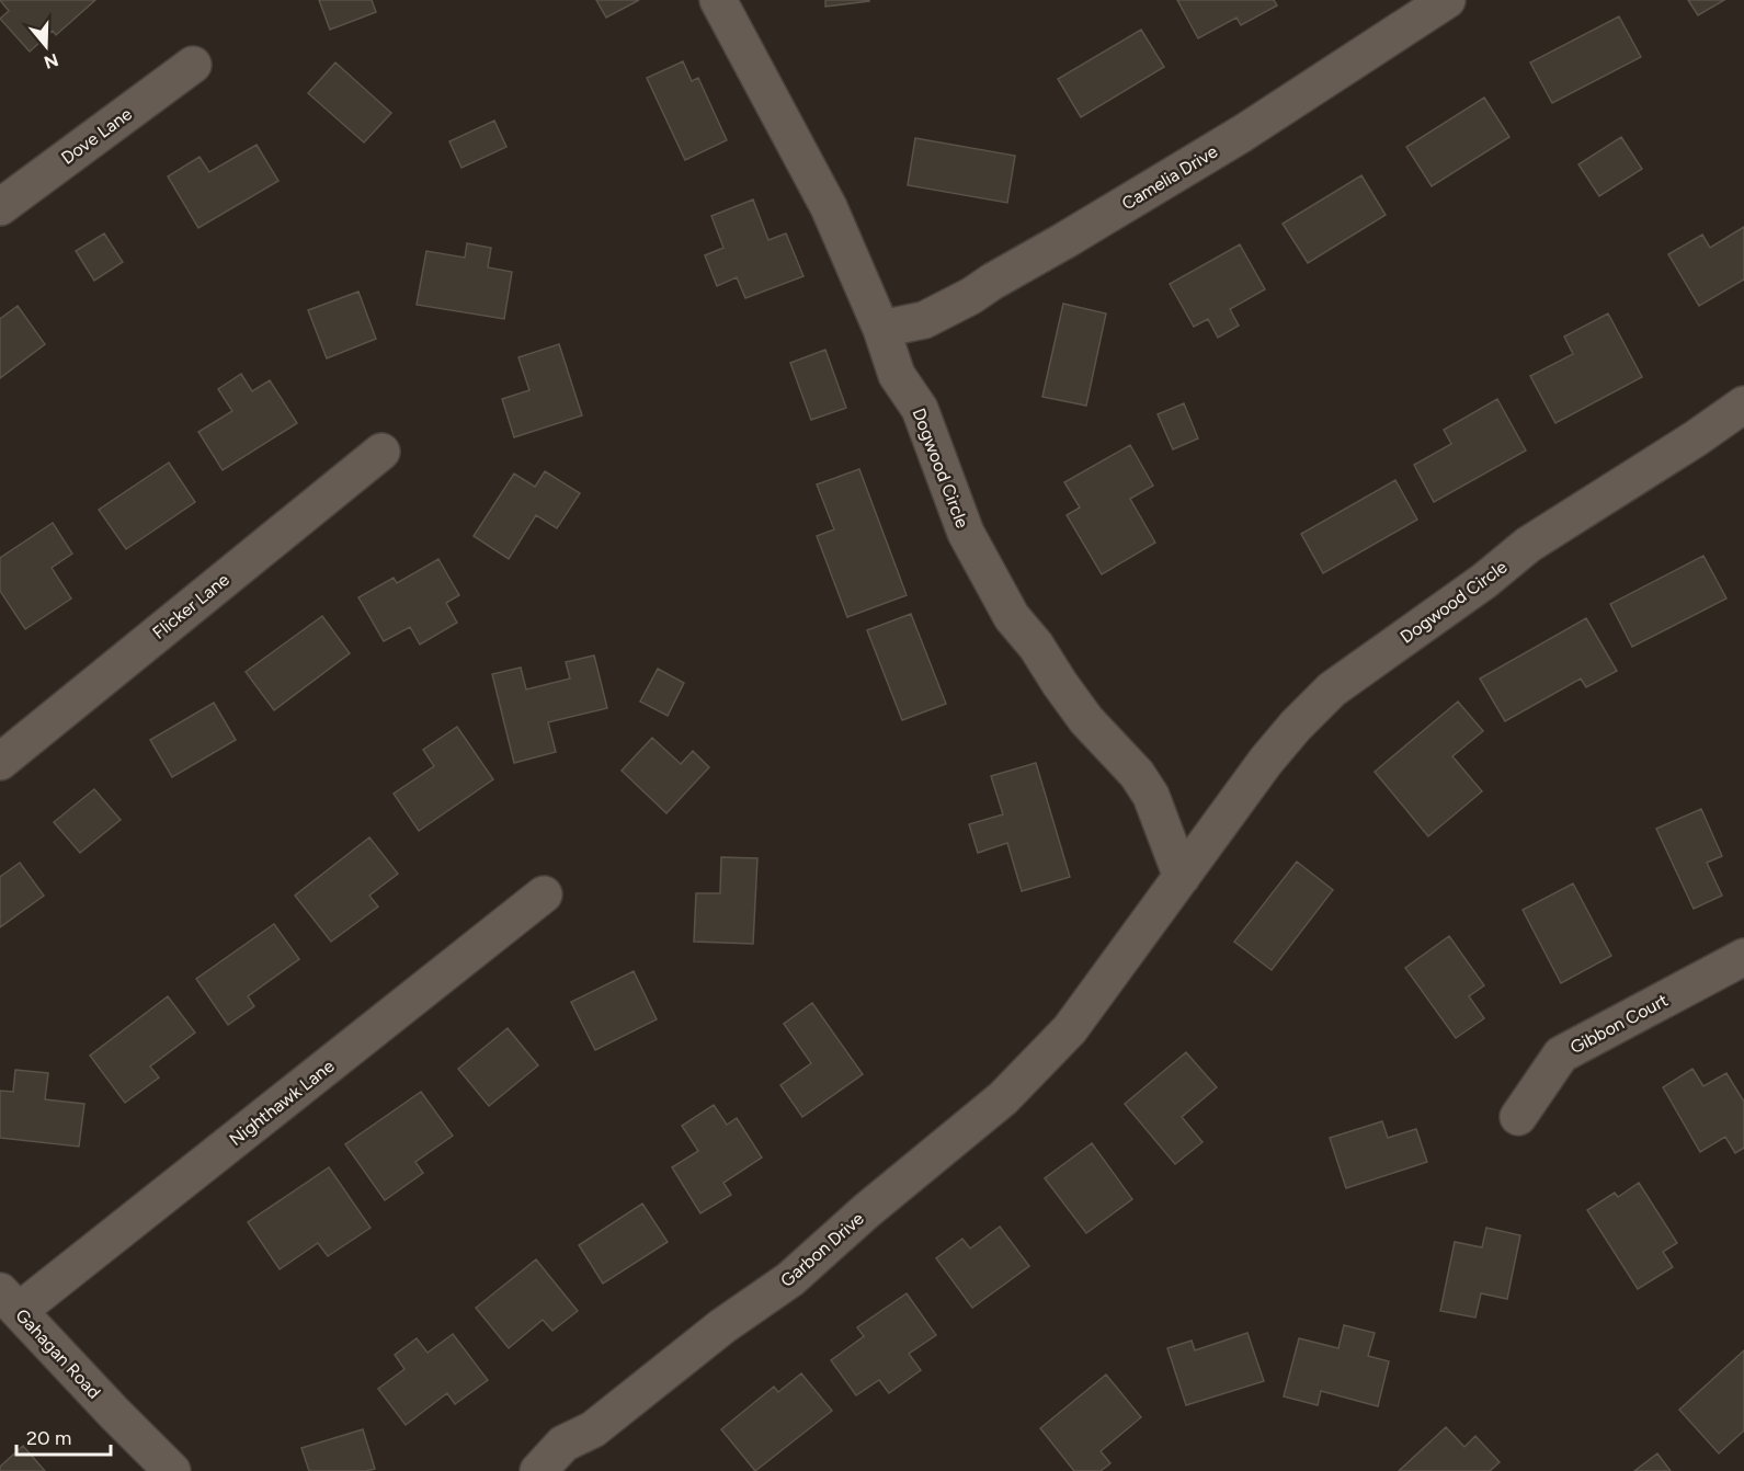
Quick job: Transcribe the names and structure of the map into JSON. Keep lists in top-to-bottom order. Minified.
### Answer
{"streets":{"street":["Dove Lane","Camelia Drive","Dogwood Circle","Flicker Lane","Gibbon Court","Nighthawk Lane","Garbon Drive","Gahagan Road"]},"crossings":[["Camelia Drive","Dogwood Circle"],["Dogwood Circle","Garbon Drive"],["Nighthawk Lane","Gahagan Road"]],"scale_bar":"20 m","north":"bottom"}
